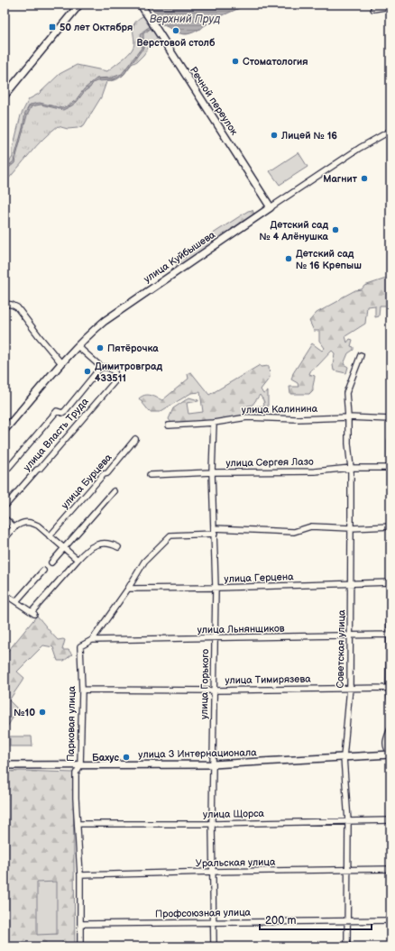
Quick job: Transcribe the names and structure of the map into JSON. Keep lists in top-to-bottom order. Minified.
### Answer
{"streets":{"main road":["Речной переулок","улица Куйбышева","улица 3 Интернационала"],"street":["улица Калинина","улица Власть Труда","улица Сергея Лазо","улица Бурцева","улица Герцена","улица Льнянщиков","Советская улица","улица Тимирязева","улица Горького","Парковая улица","улица Щорса","Уральская улица","Профсоюзная улица"]},"crossings":[["Речной переулок","улица Куйбышева"],["улица Калинина","Советская улица"],["улица Калинина","улица Горького"],["улица Сергея Лазо","Советская улица"],["улица Сергея Лазо","улица Горького"],["улица Герцена","Советская улица"],["улица Герцена","улица Горького"],["улица Герцена","Парковая улица"],["улица Льнянщиков","Советская улица"],["улица Льнянщиков","улица Горького"],["улица Льнянщиков","Парковая улица"],["Советская улица","улица Тимирязева"],["Советская улица","улица 3 Интернационала"],["Советская улица","улица Щорса"],["Советская улица","Уральская улица"],["Советская улица","Профсоюзная улица"],["улица Тимирязева","улица Горького"],["улица Тимирязева","Парковая улица"],["улица Горького","Парковая улица"],["улица Горького","улица 3 Интернационала"],["улица Горького","улица Щорса"],["улица Горького","Уральская улица"],["улица Горького","Профсоюзная улица"],["Парковая улица","улица 3 Интернационала"],["Парковая улица","улица Щорса"],["Парковая улица","Уральская улица"],["Парковая улица","Профсоюзная улица"]],"water":["Верхний Пруд"],"places":{"transit":["50 лет Октября"],"other":["Верстовой столб","Стоматология","Лицей № 16","Магнит","Детский сад № 4 Алёнушка","Детский сад № 16 Крепыш","Пятёрочка","Димитровград 433511","№10","Бахус"]},"scale_bar":"200 m"}
